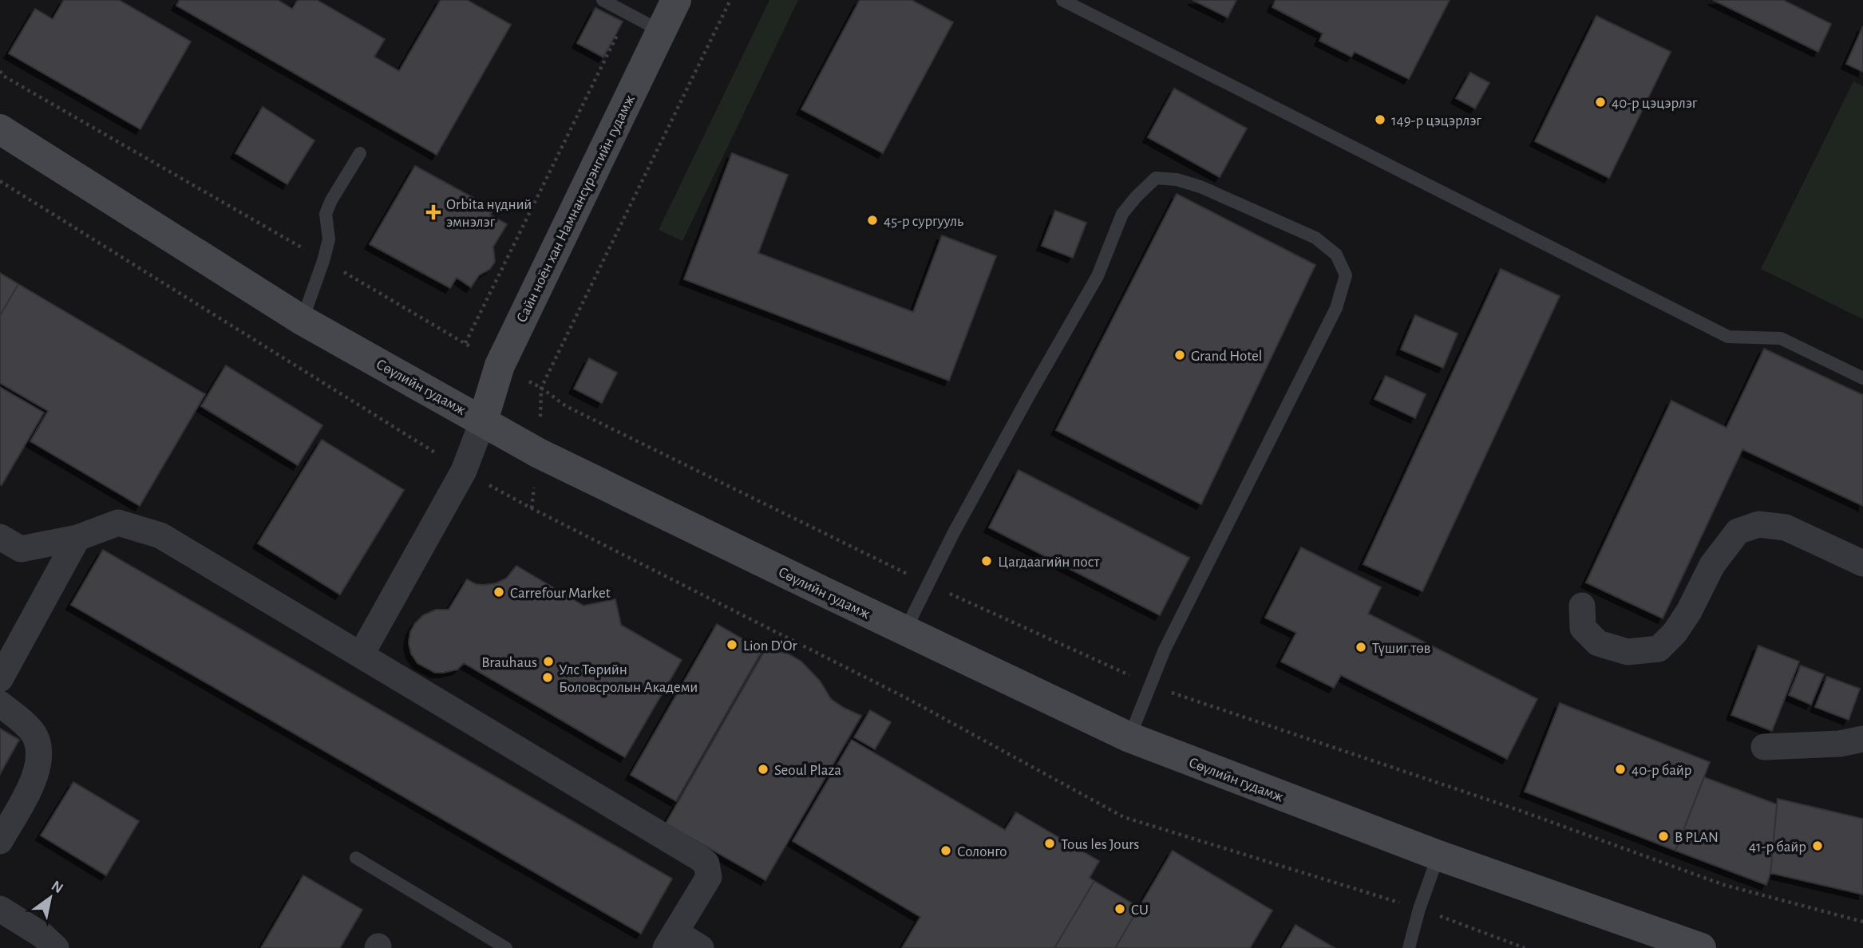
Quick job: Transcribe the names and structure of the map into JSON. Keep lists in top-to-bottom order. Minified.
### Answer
{"streets":{"main road":["Сайн ноён хан Намнансүрэнгийн гудамж","Сөүлийн гудамж"]},"crossings":[["Сайн ноён хан Намнансүрэнгийн гудамж","Сөүлийн гудамж"]],"places":{"other":["40-р цэцэрлэг","149-р цэцэрлэг","45-р сургууль","Grand Hotel","Цагдаагийн пост","Carrefour Market","Lion D'Or","Түшиг төв","Brauhaus","Улс Төрийн Боловсролын Академи","Seoul Plaza","40-р байр","B PLAN","Tous les Jours","41-р байр","Солонго","CU"],"health":["Orbita нүдний эмнэлэг"]},"north":"top right"}
